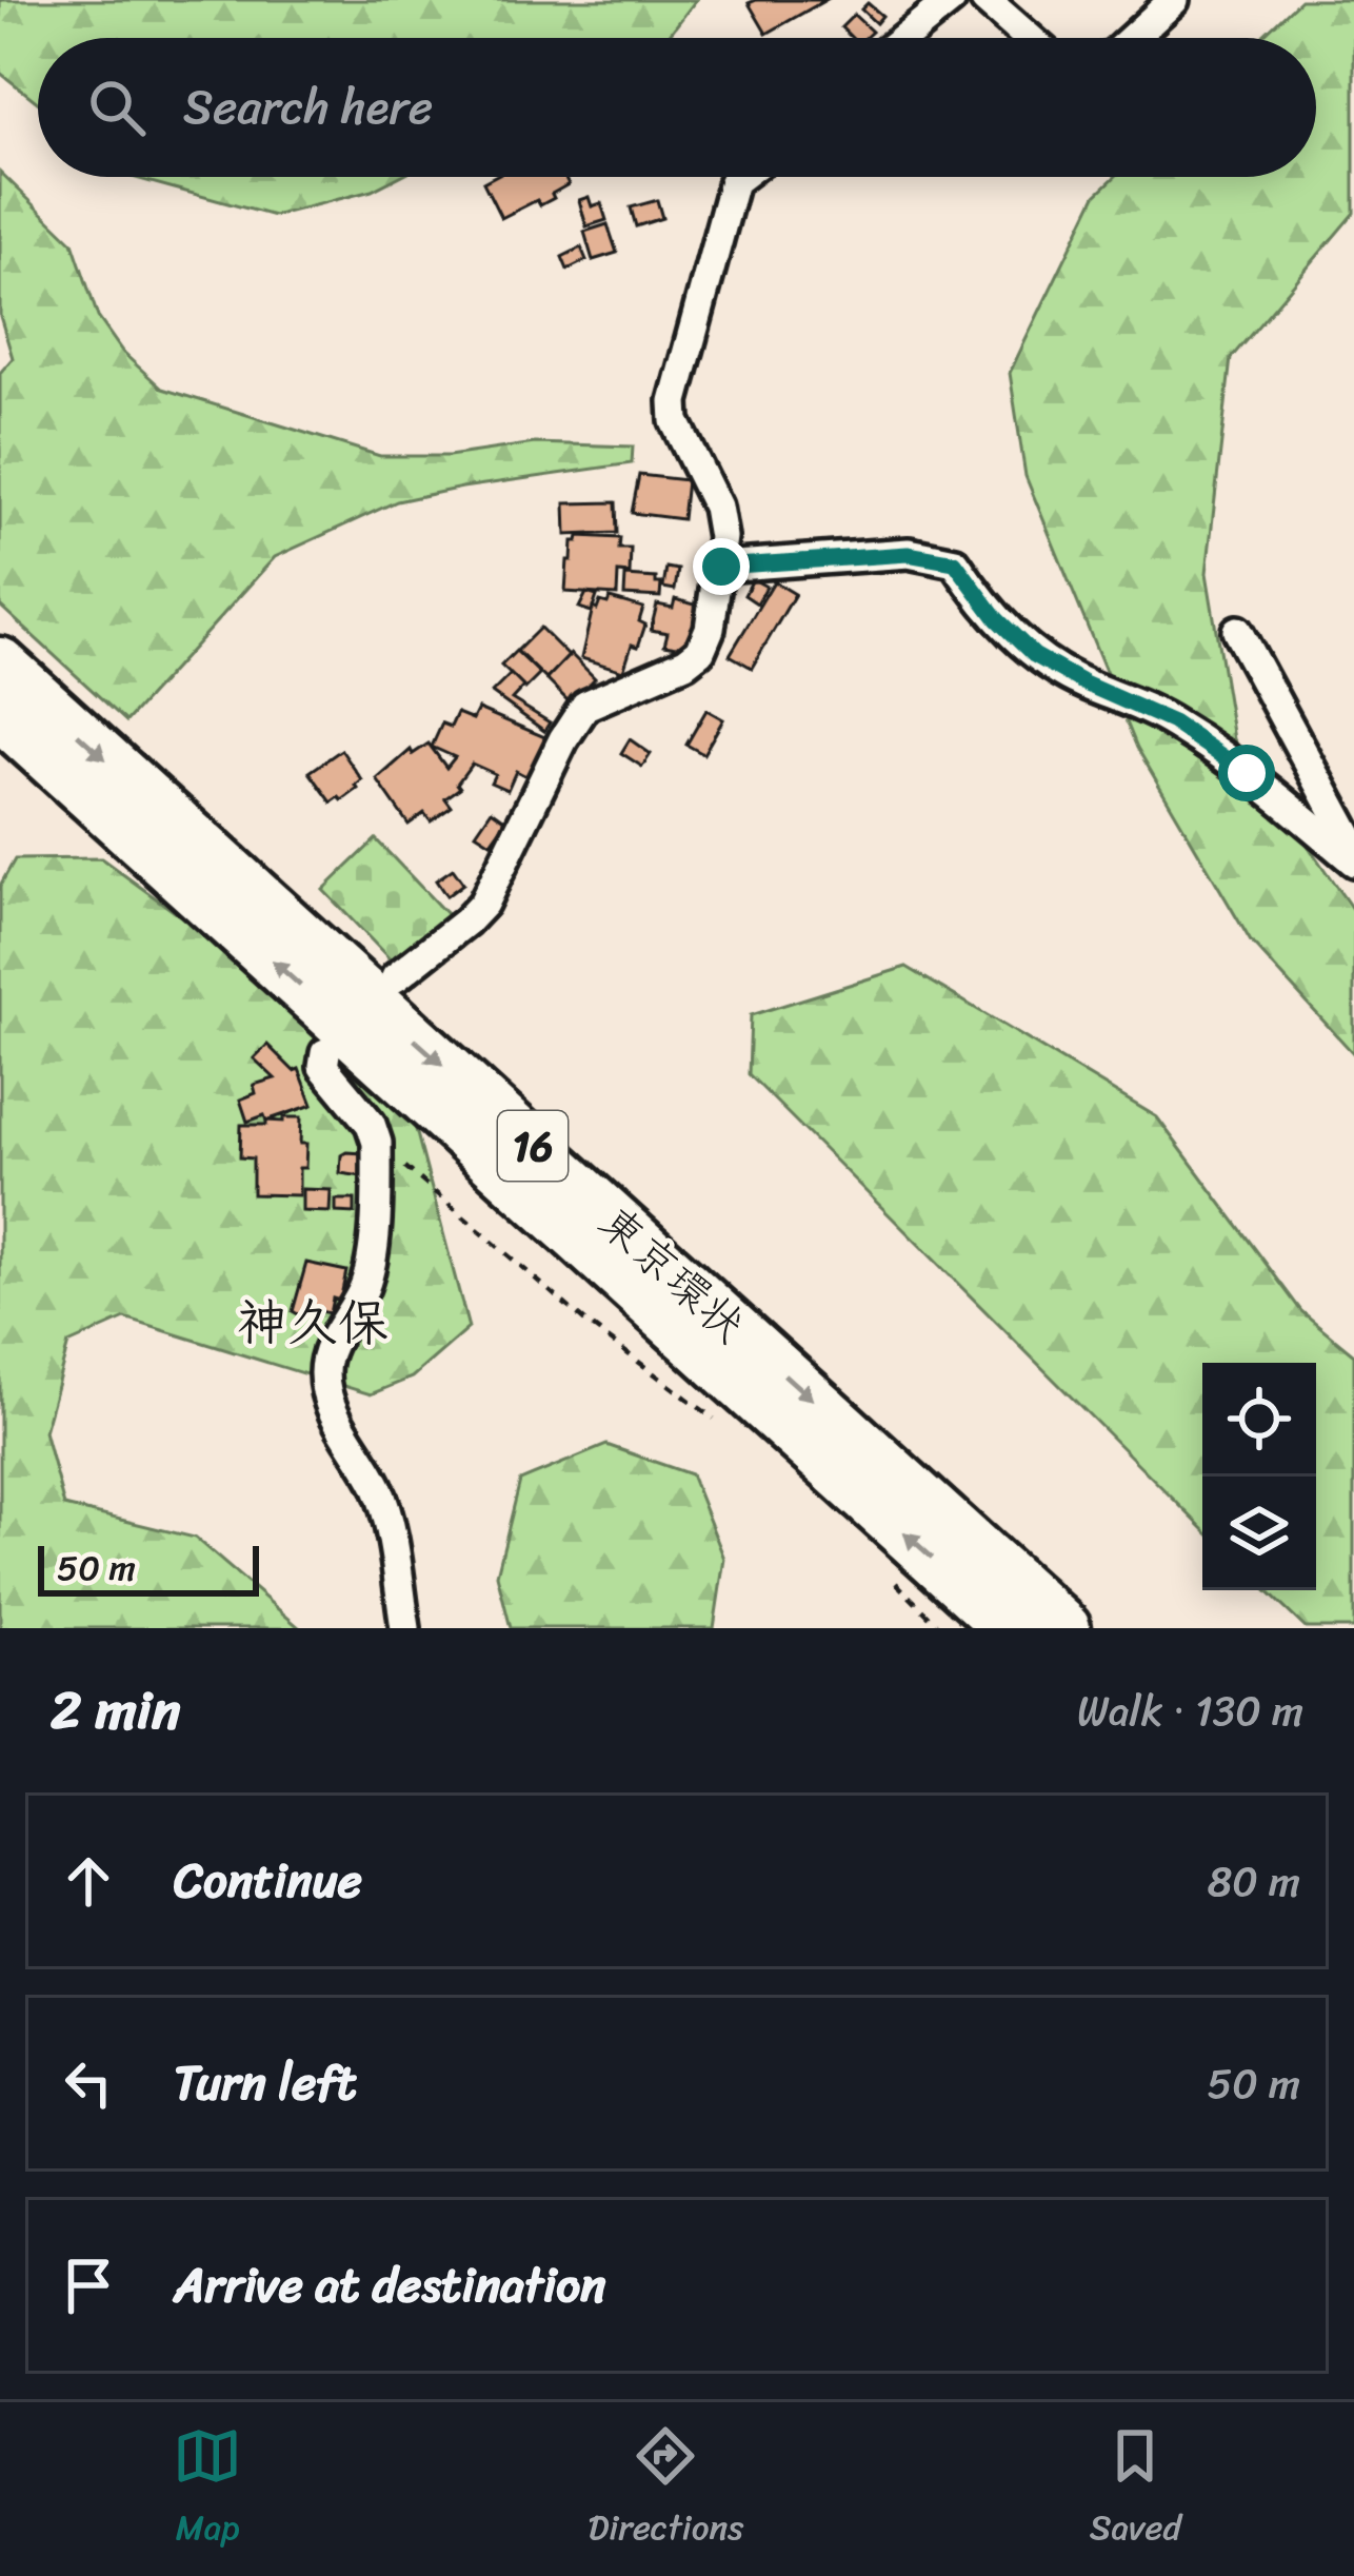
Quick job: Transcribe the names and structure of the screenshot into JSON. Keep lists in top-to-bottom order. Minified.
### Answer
{"streets":{"highway":["16","東京環状"]},"districts":["神久保"],"scale_bar":"50 m","page":{"search":"Search here","scale":"50 m","heading":["2 min","Walk · 130 m"],"list":[["Continue","80 m"],["Turn left","50 m"],"Arrive at destination"],"nav":["Map","Directions","Saved"]}}
